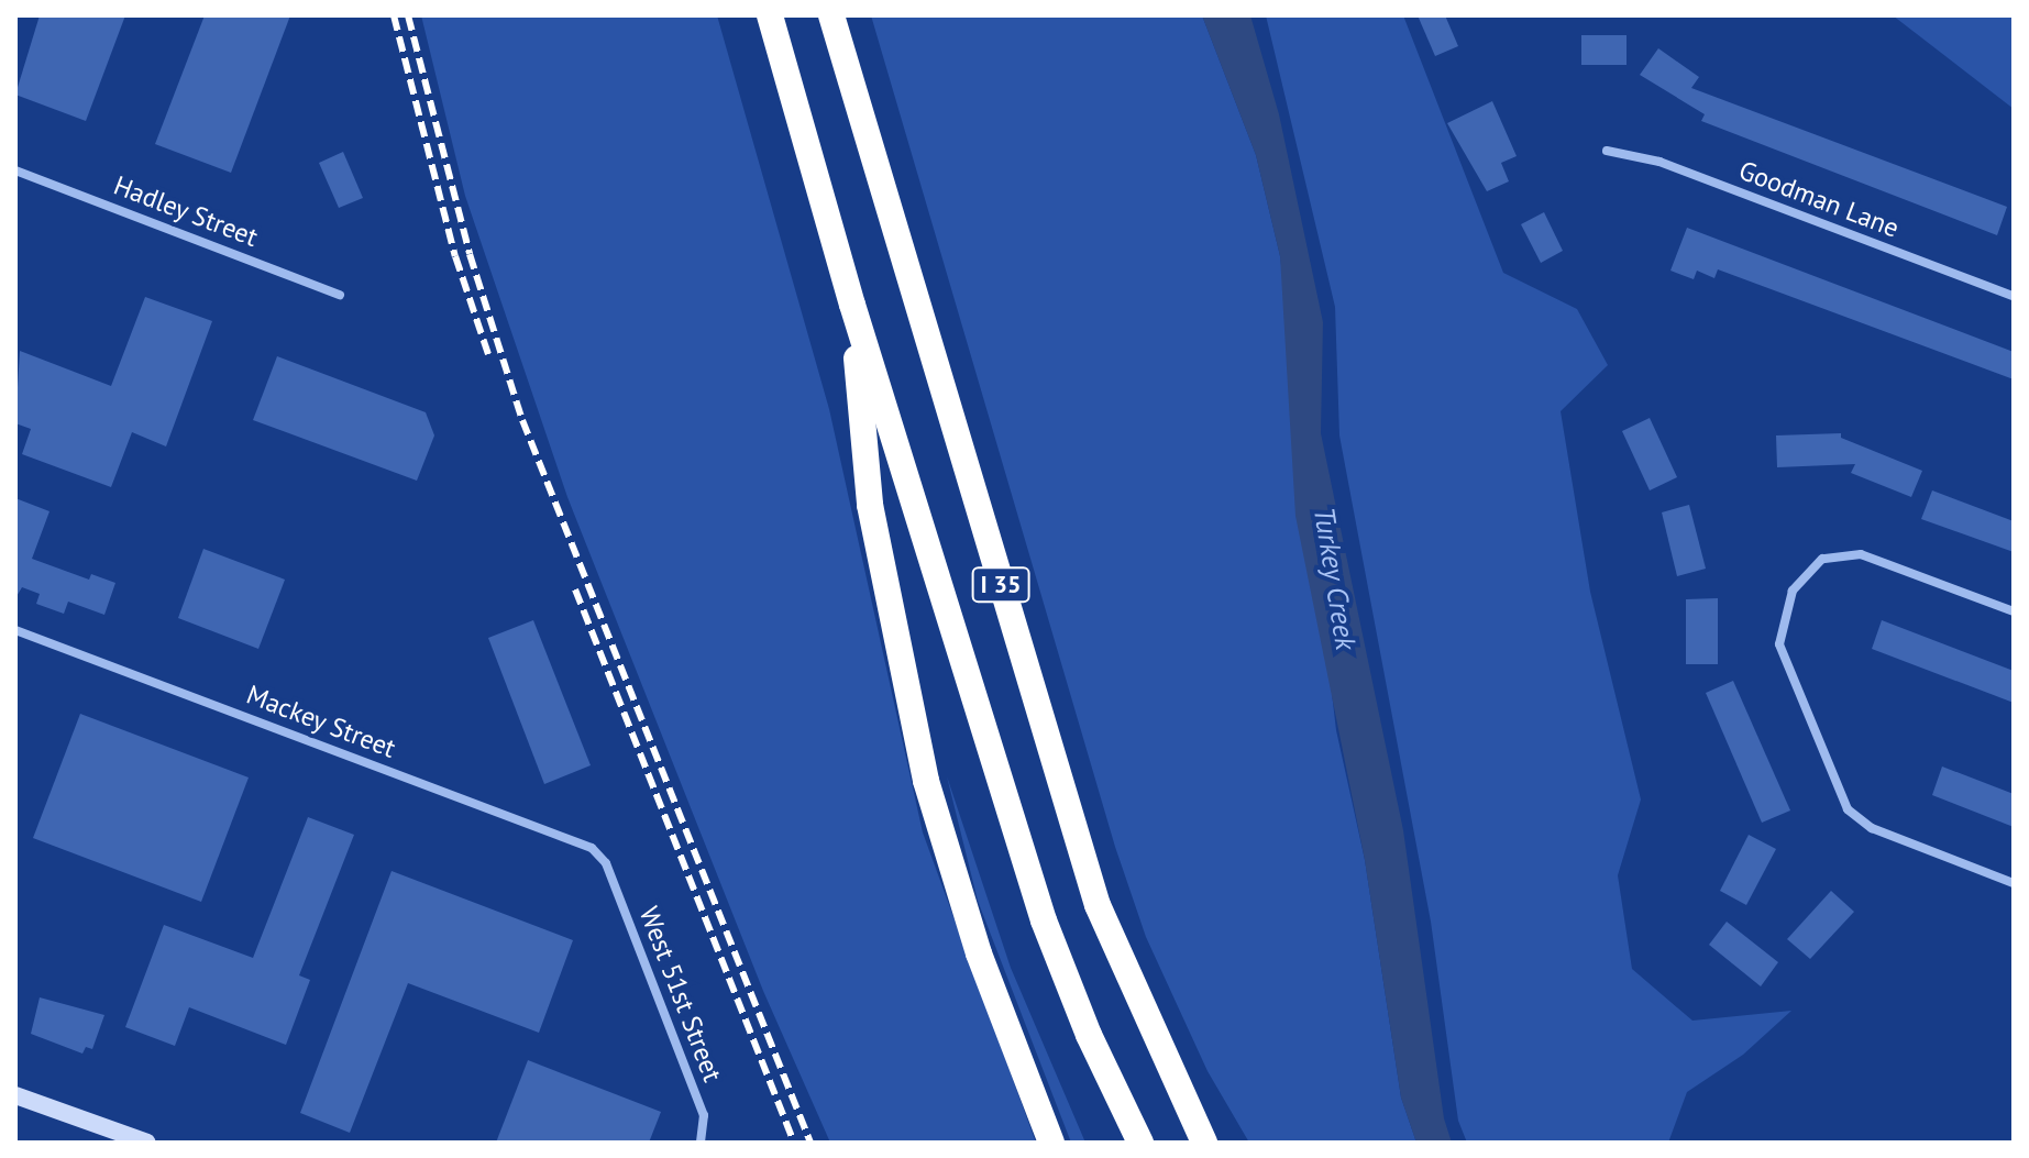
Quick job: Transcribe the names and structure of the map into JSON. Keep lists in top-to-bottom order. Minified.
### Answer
{"streets":{"highway":["I 35"],"street":["Goodman Lane","Hadley Street","Mackey Street","West 51st Street"]},"crossings":[["Mackey Street","West 51st Street"]],"water":["Turkey Creek"]}
